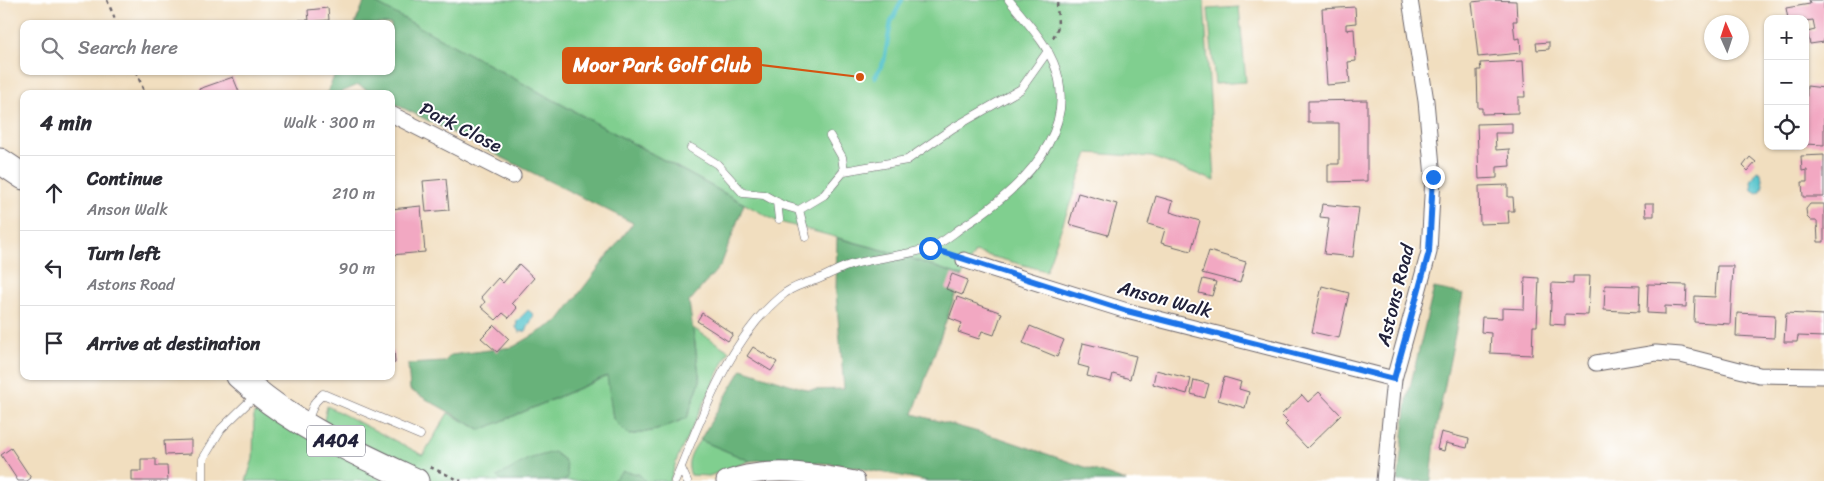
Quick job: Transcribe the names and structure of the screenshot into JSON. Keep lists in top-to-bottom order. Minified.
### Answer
{"streets":{"main road":["A404"],"street":["Park Close","Astons Road","Anson Walk"]},"crossings":[["Astons Road","Anson Walk"]],"places":["Moor Park Golf Club"],"north":"top","page":{"map_buttons":["+","−"],"search":"Search here","heading":["4 min","Walk · 300 m"],"list":[["Continue","Anson Walk","210 m"],["Turn left","Astons Road","90 m"],"Arrive at destination"]}}
